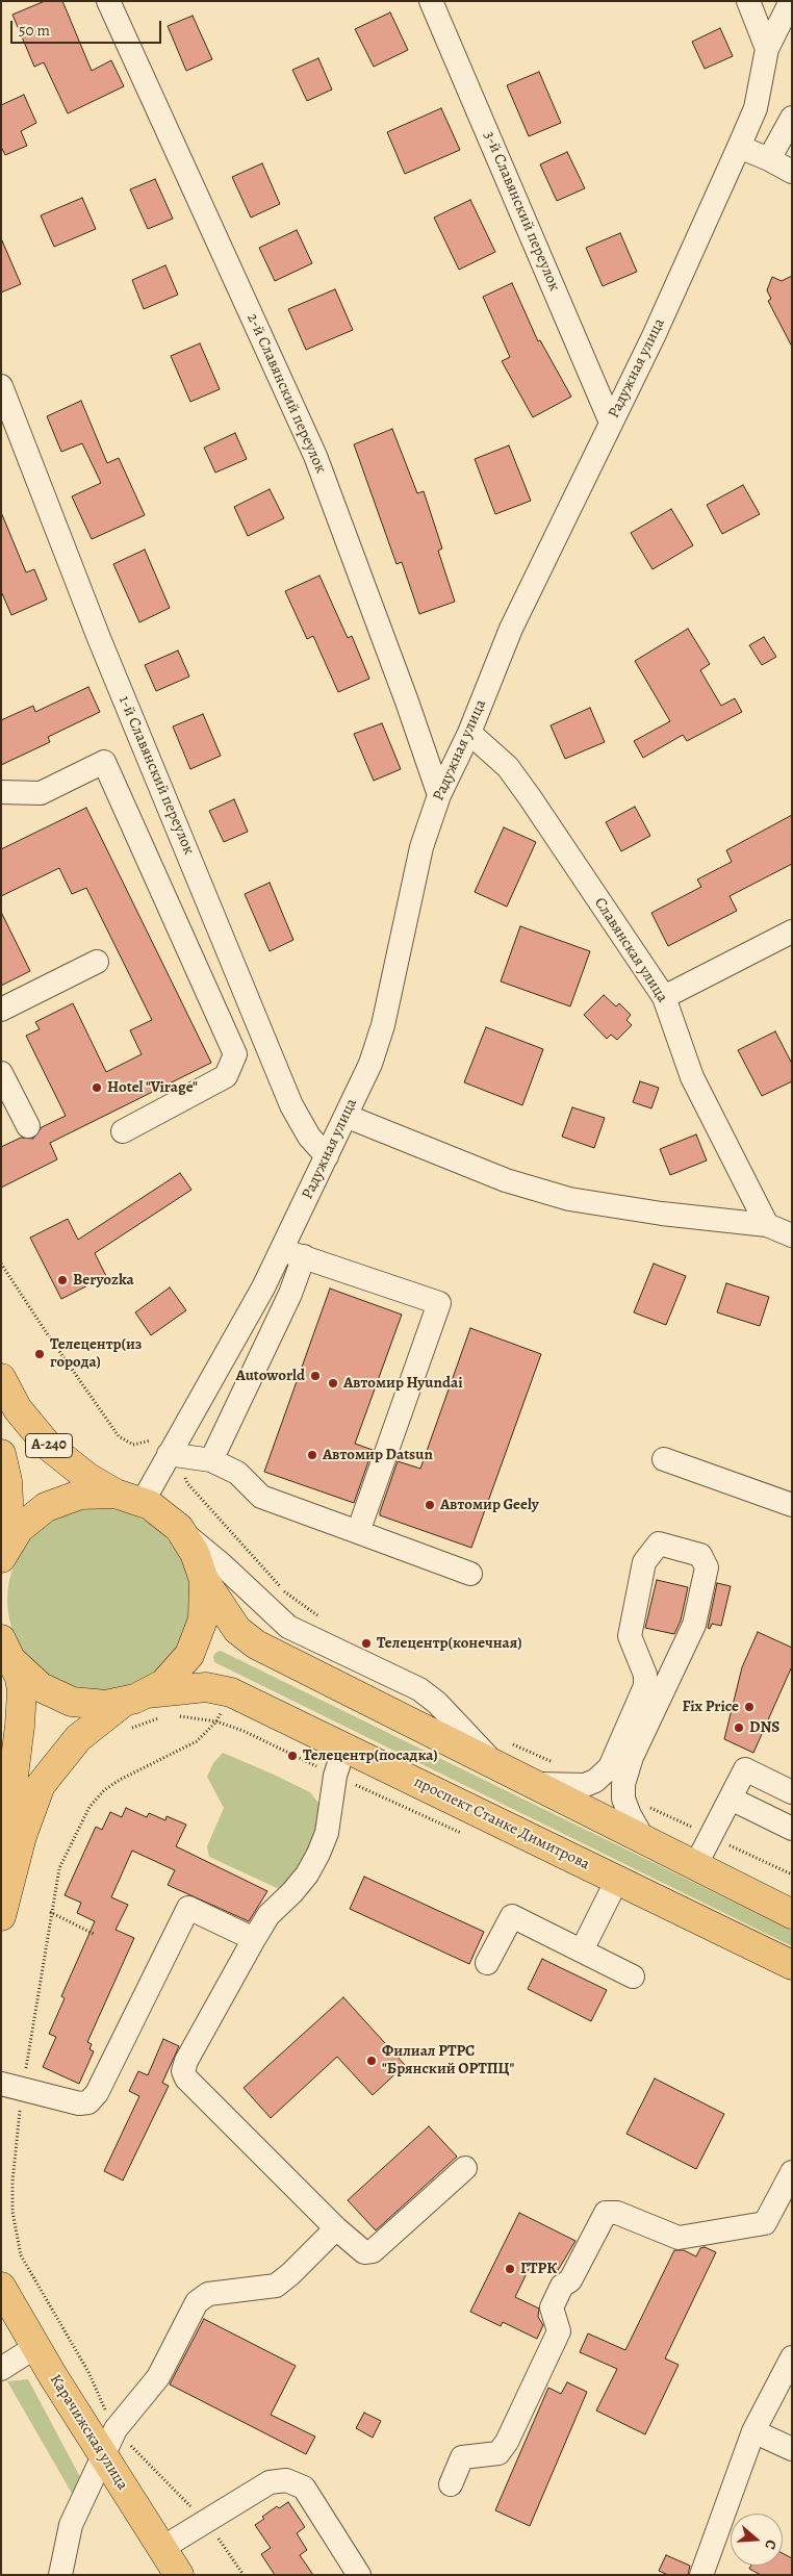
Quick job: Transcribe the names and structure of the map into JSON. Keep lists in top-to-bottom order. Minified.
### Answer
{"streets":{"main road":["А-240","проспект Станке Димитрова","Карачижская улица"],"street":["3-й Славянский переулок","Радужная улица","2-й Славянский переулок","1-й Славянский переулок","Славянская улица"]},"crossings":[["3-й Славянский переулок","Радужная улица"],["Радужная улица","2-й Славянский переулок"],["Радужная улица","1-й Славянский переулок"],["Радужная улица","Славянская улица"]],"places":["Hotel \"Virage\"","Beryozka","Телецентр(из города)","Autoworld","Автомир Hyundai","Автомир Datsun","Автомир Geely","Телецентр(конечная)","Fix Price","DNS","Телецентр(посадка)","Филиал РТРС \"Брянский ОРТПЦ\"","ГТРК"],"scale_bar":"50 m","north":"right"}
